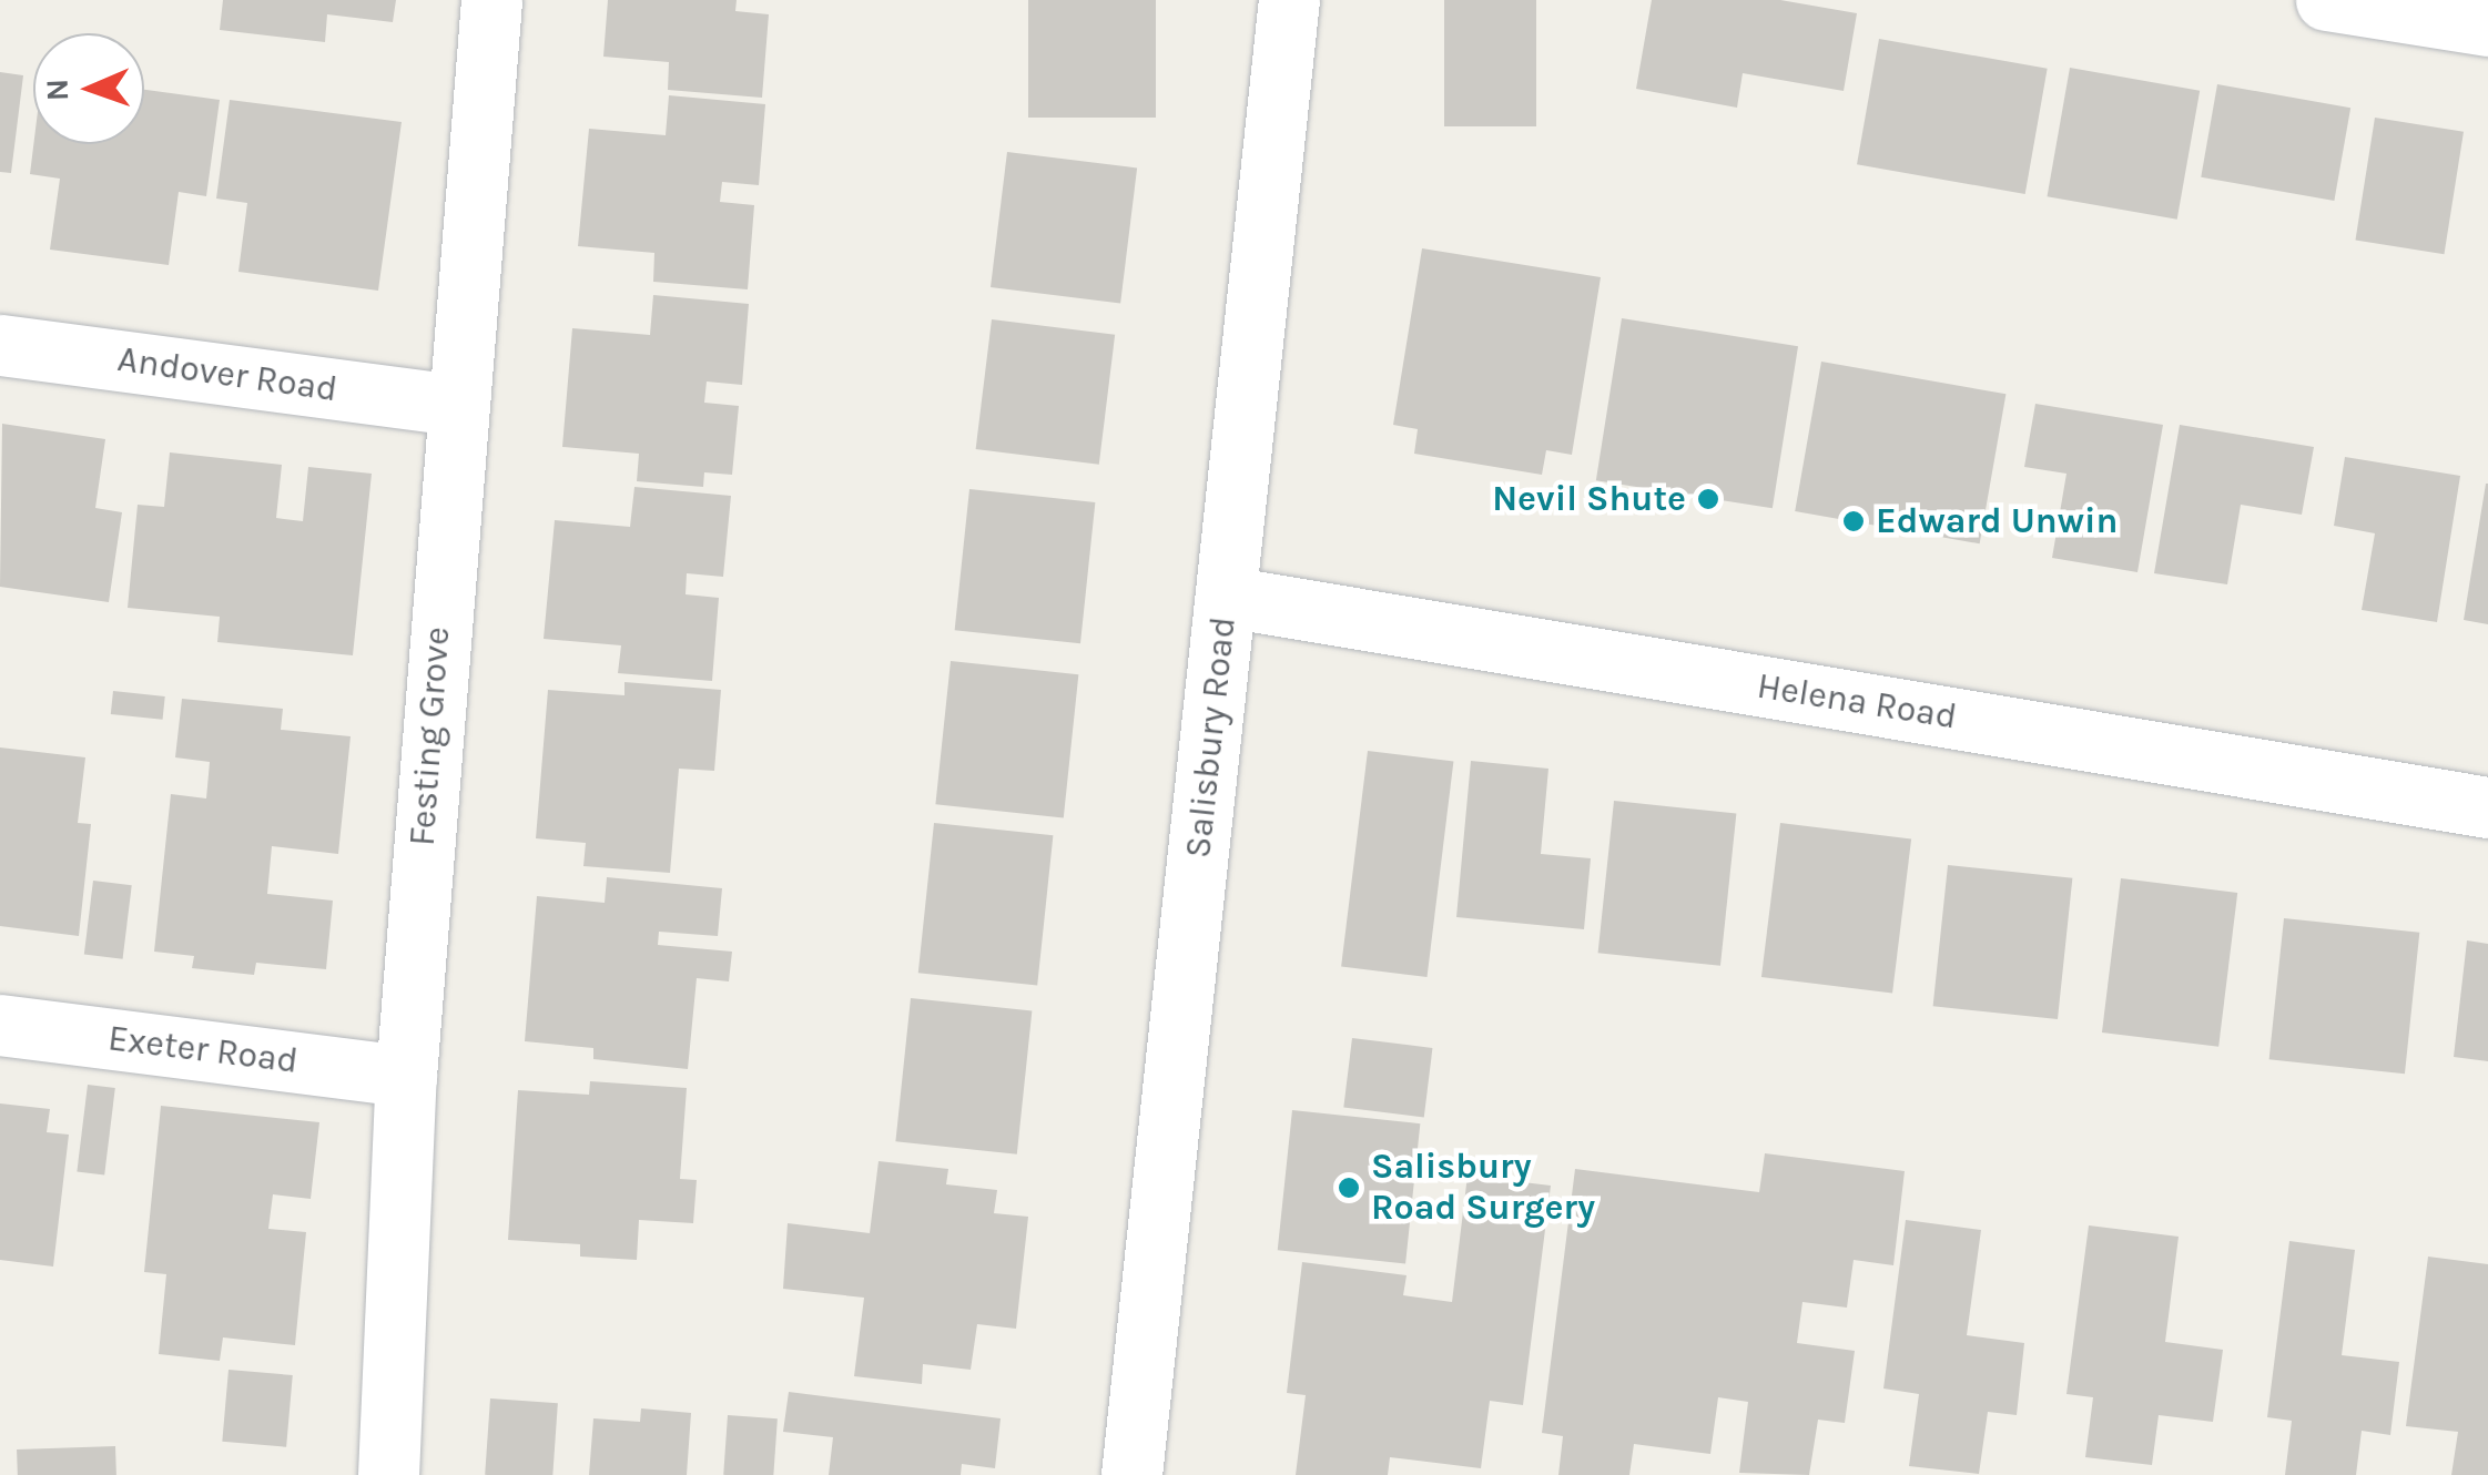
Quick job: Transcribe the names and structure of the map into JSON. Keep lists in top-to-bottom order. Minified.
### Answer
{"streets":{"street":["Andover Road","Helena Road","Festing Grove","Salisbury Road","Exeter Road"]},"crossings":[["Andover Road","Festing Grove"],["Helena Road","Salisbury Road"],["Festing Grove","Exeter Road"]],"places":["Nevil Shute","Edward Unwin","Salisbury Road Surgery"],"north":"left"}
